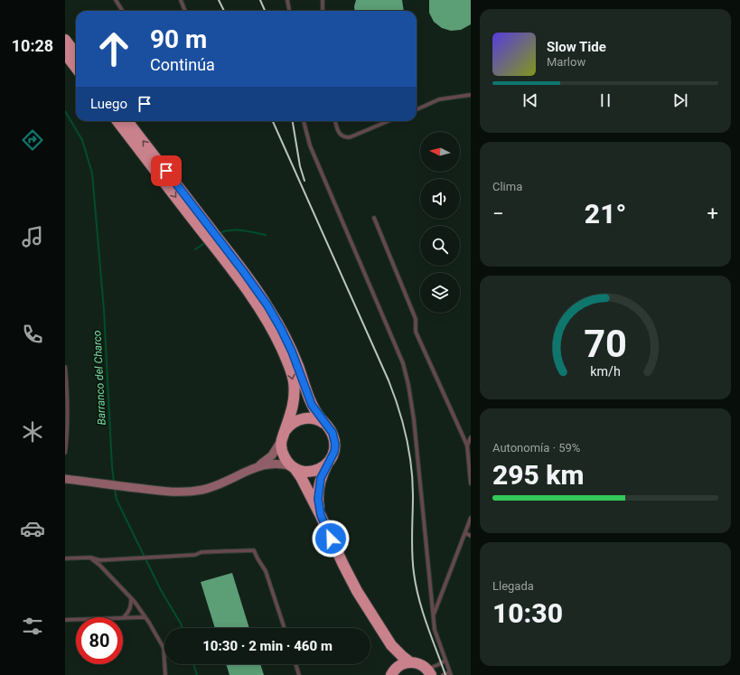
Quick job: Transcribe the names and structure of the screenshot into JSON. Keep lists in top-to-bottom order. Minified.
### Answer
{"water":["Barranco del Charco"],"north":"left","page":{"tabs":"10:28","turn":["90 m","Continúa"],"song":["Slow Tide","Marlow"],"then":"Luego","tile":["Clima",["Autonomía · 59%","295 km"],["Llegada","10:30"]],"heat":["−","21°","+"],"limit":"80","trip":"10:30 · 2 min · 460 m","gauge":["70","km/h"]}}
